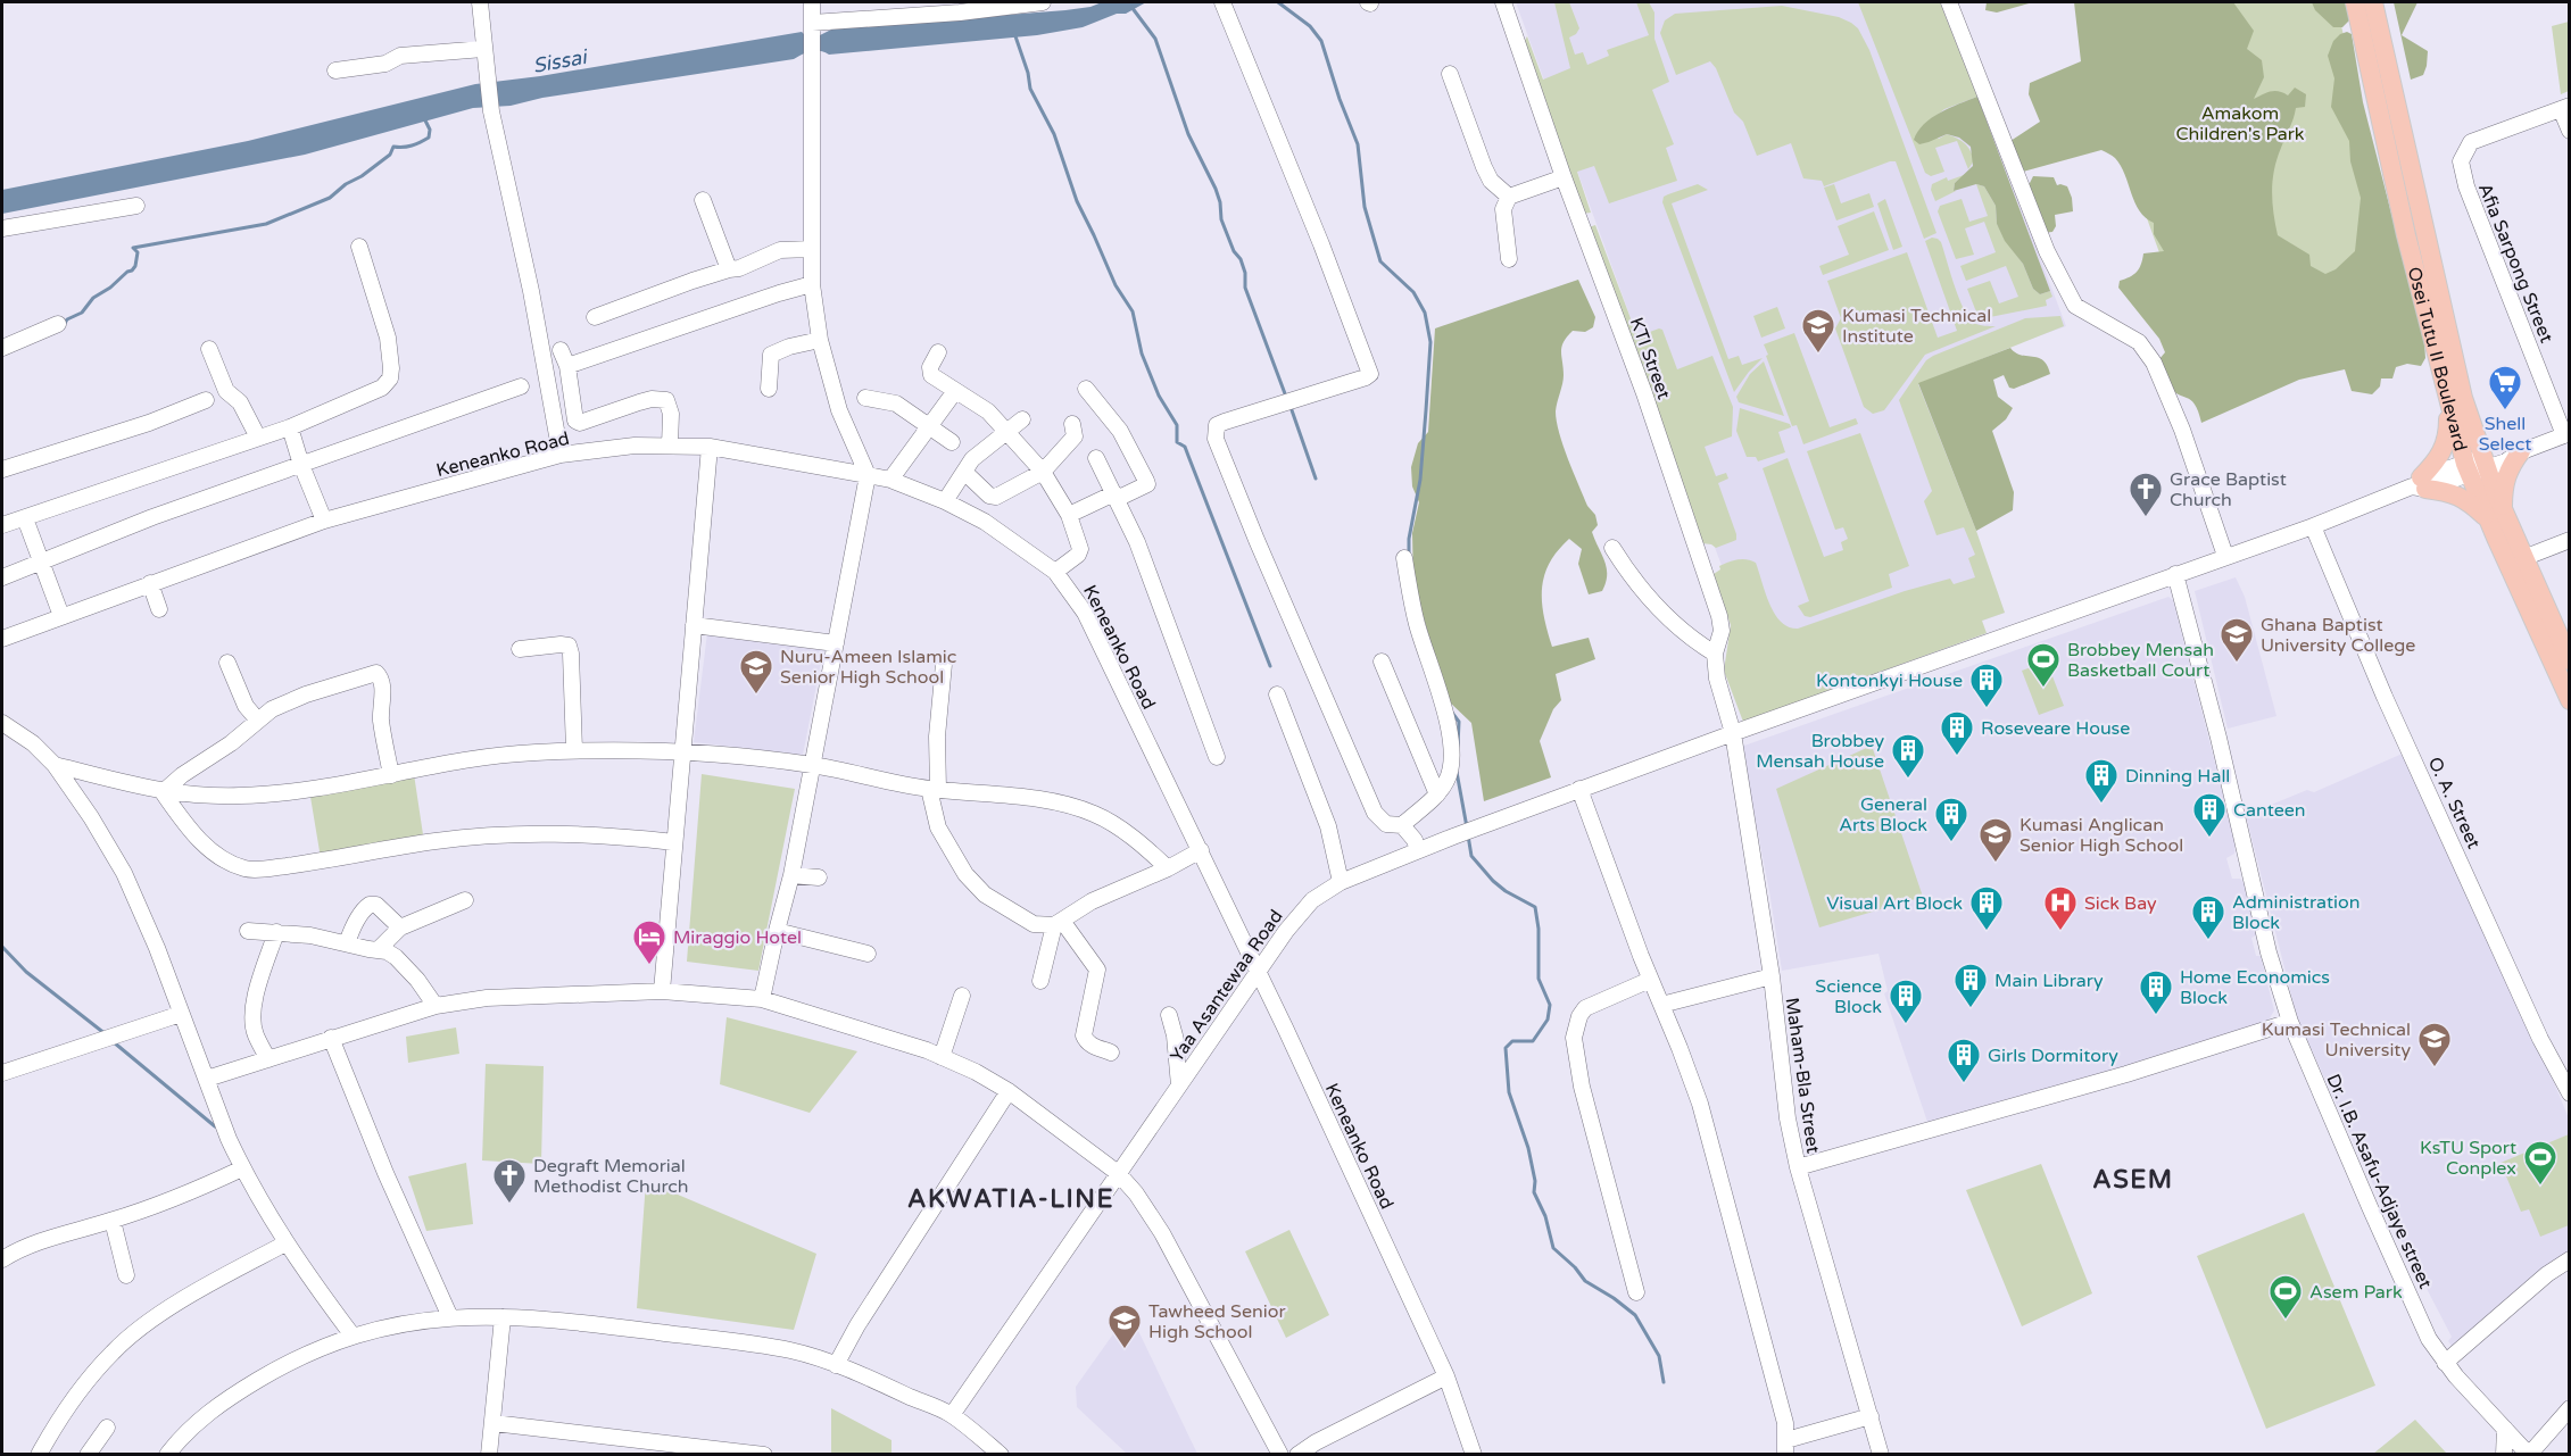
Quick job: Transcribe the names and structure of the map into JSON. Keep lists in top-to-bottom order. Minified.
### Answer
{"streets":{"main road":["Osei Tutu II Boulevard"],"street":["Afia Sarpong Street","KTI Street","Keneanko Road","O. A. Street","Yaa Asantewaa Road","Maham-Bla Street","Dr. I.B. Asafu-Adjaye street"]},"crossings":[["Afia Sarpong Street","Yaa Asantewaa Road"],["KTI Street","Yaa Asantewaa Road"],["KTI Street","Maham-Bla Street"],["Osei Tutu II Boulevard","Yaa Asantewaa Road"],["Keneanko Road","Yaa Asantewaa Road"],["O. A. Street","Yaa Asantewaa Road"],["Yaa Asantewaa Road","Maham-Bla Street"],["Yaa Asantewaa Road","Dr. I.B. Asafu-Adjaye street"]],"districts":["ASEM","AKWATIA-LINE"],"water":["Sissai"],"parks":["Amakom Children's Park"],"places":{"school or university":["Kumasi Technical Institute","Ghana Baptist University College","Nuru-Ameen Islamic Senior High School","Kumasi Anglican Senior High School","Kumasi Technical University","Tawheed Senior High School"],"supermarket":["Shell Select"],"church":["Grace Baptist Church","Degraft Memorial Methodist Church"],"sports":["Brobbey Mensah Basketball Court","KsTU Sport Conplex","Asem Park"],"building":["Kontonkyi House","Roseveare House","Brobbey Mensah House","Dinning Hall","Canteen","General Arts Block","Visual Art Block","Administration Block","Main Library","Home Economics Block","Science Block","Girls Dormitory"],"hospital":["Sick Bay"],"hotel":["Miraggio Hotel"]}}
